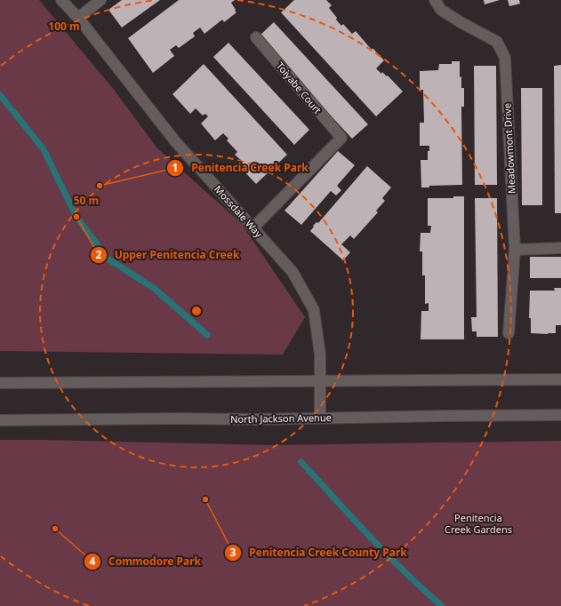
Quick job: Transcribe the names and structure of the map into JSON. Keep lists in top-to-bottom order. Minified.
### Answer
{"streets":{"street":["Toiyabe Court","Meadowmont Drive","Mossdale Way","North Jackson Avenue"]},"crossings":[["Toiyabe Court","Mossdale Way"],["Mossdale Way","North Jackson Avenue"]],"parks":["Penitencia Creek Gardens"],"places":["Penitencia Creek Park","Upper Penitencia Creek","Penitencia Creek County Park","Commodore Park"],"rings":["100 m","50 m"]}
